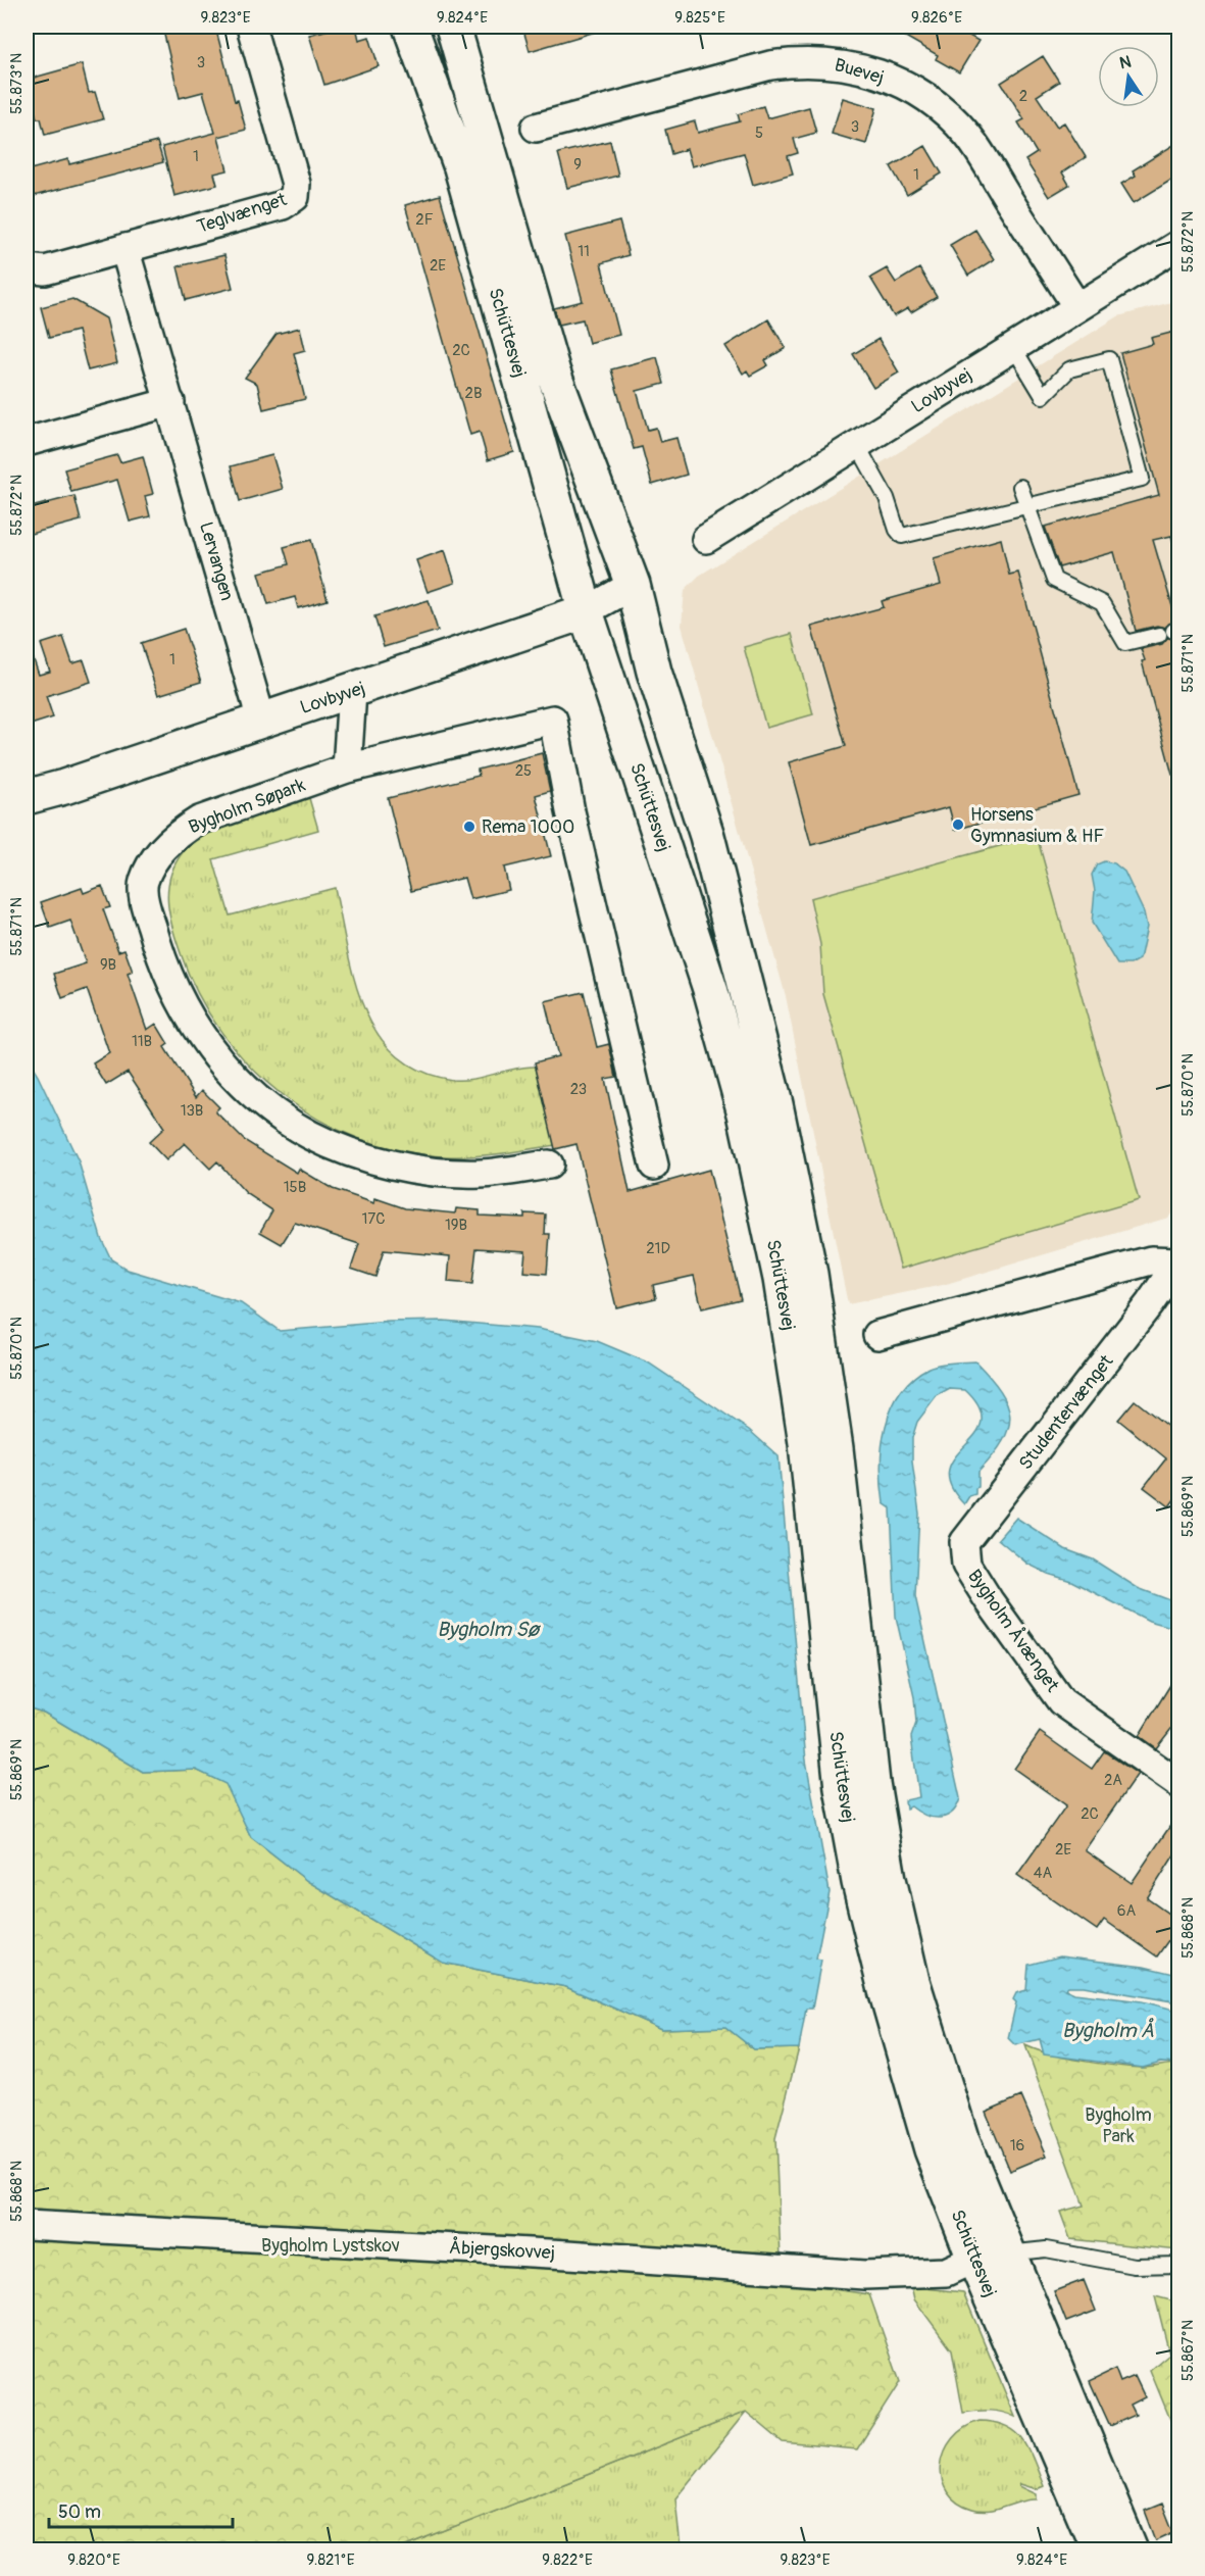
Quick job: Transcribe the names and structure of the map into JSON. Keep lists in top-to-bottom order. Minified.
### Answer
{"streets":{"main road":["Schüttesvej","Lovbyvej"],"street":["Buevej","Teglvænget","Lervangen","Bygholm Søpark","Studentervænget","Bygholm Åvænget","Åbjergskovvej"]},"crossings":[["Buevej","Lovbyvej"],["Teglvænget","Lervangen"],["Schüttesvej","Lovbyvej"],["Schüttesvej","Åbjergskovvej"],["Lovbyvej","Lervangen"],["Studentervænget","Bygholm Åvænget"]],"water":["Bygholm Sø","Bygholm Å"],"parks":["Bygholm Park","Bygholm Lystskov"],"places":["Horsens Gymnasium & HF","Rema 1000"],"house_numbers":["3","2","3","5","1","9","1","2F","11","2E","2C","2B","1","25","9B","11B","23","13B","15B","17C","19B","21D","2A","2C","2E","4A","6A","16"],"scale_bar":"50 m","north":"top","coordinates":["9.823°E","9.824°E","9.825°E","9.826°E","55.873°N","55.872°N","55.871°N","55.870°N","55.869°N","55.868°N","55.867°N","9.820°E","9.821°E","9.822°E"]}
